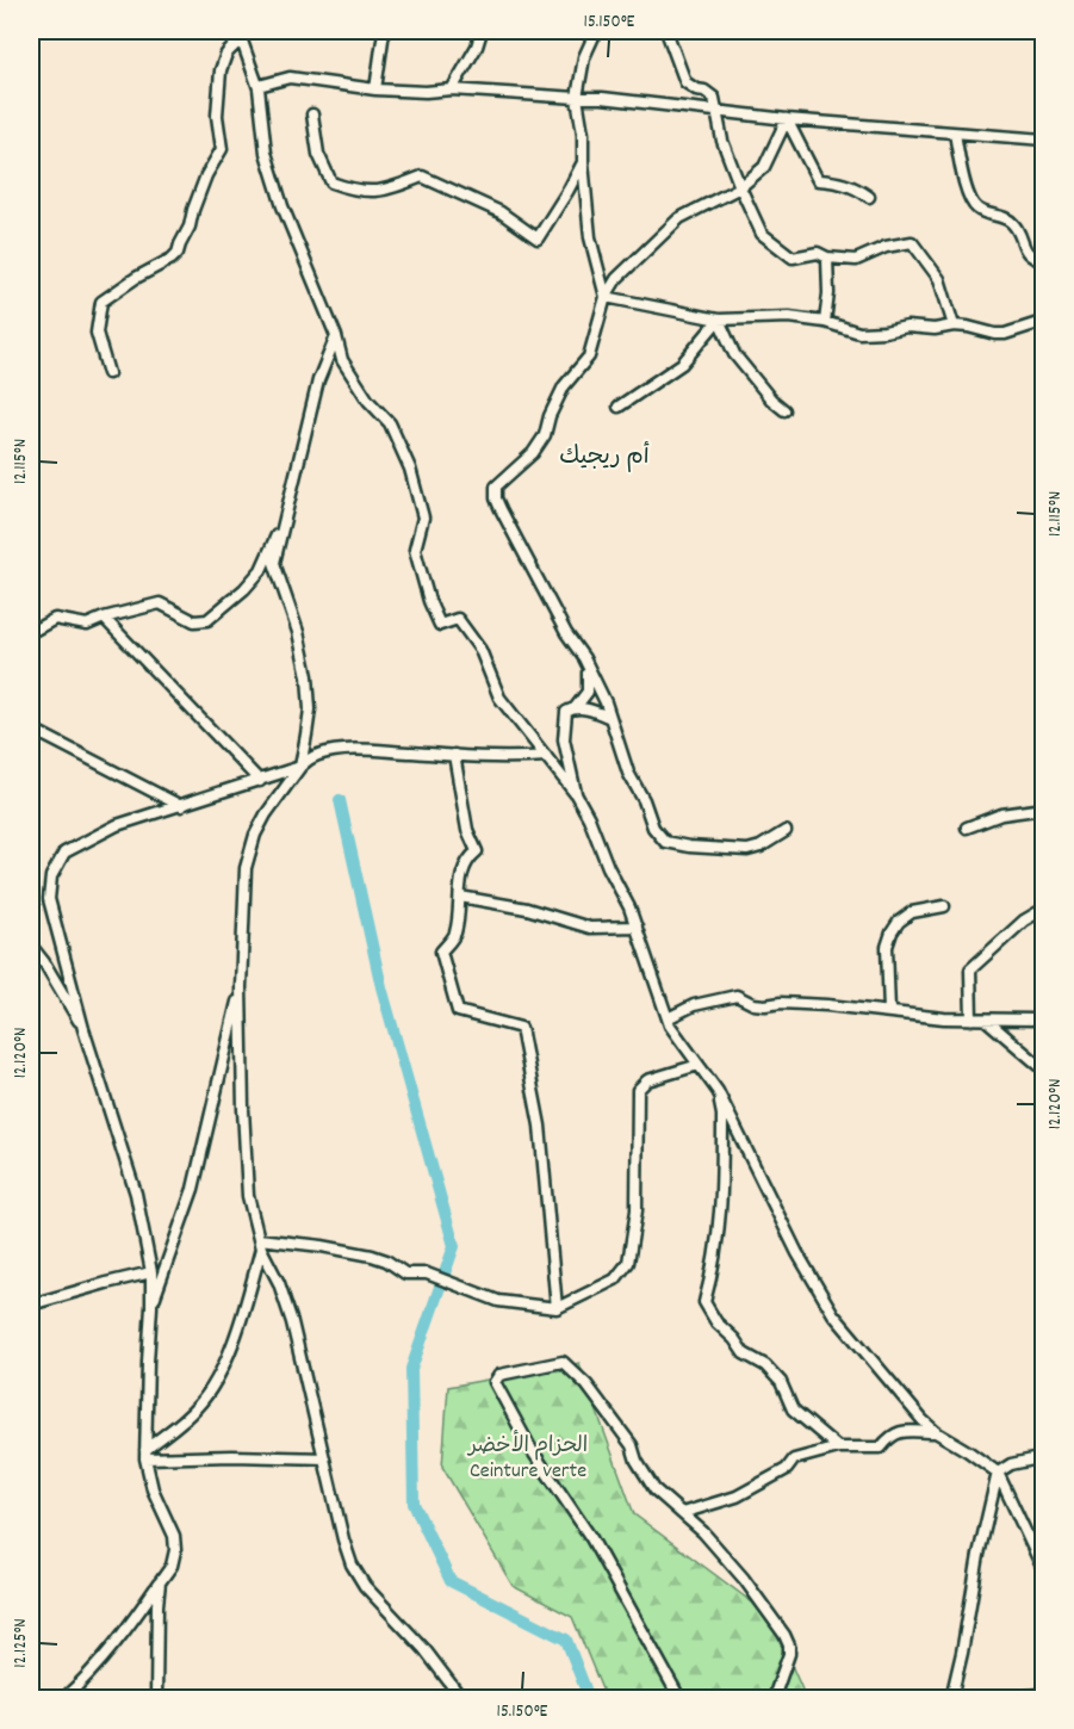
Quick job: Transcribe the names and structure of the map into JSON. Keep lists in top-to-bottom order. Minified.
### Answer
{"districts":["أم ريجيك"],"parks":["الحزام الأخضر Ceinture verte"],"coordinates":["15.150°E","12.115°N","12.120°N","12.125°N"]}
